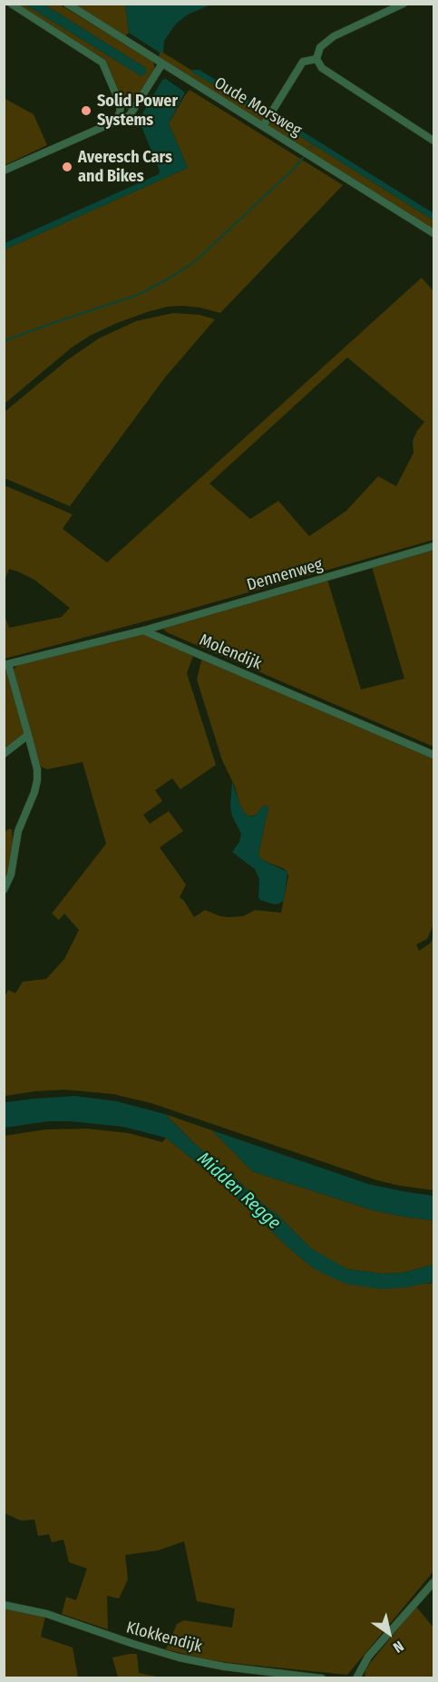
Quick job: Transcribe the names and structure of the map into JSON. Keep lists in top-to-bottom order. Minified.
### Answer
{"streets":{"street":["Oude Morsweg","Dennenweg","Molendijk","Klokkendijk"]},"crossings":[["Dennenweg","Molendijk"]],"water":["Midden Regge"],"places":["Solid Power Systems","Averesch Cars and Bikes"],"north":"bottom right"}
